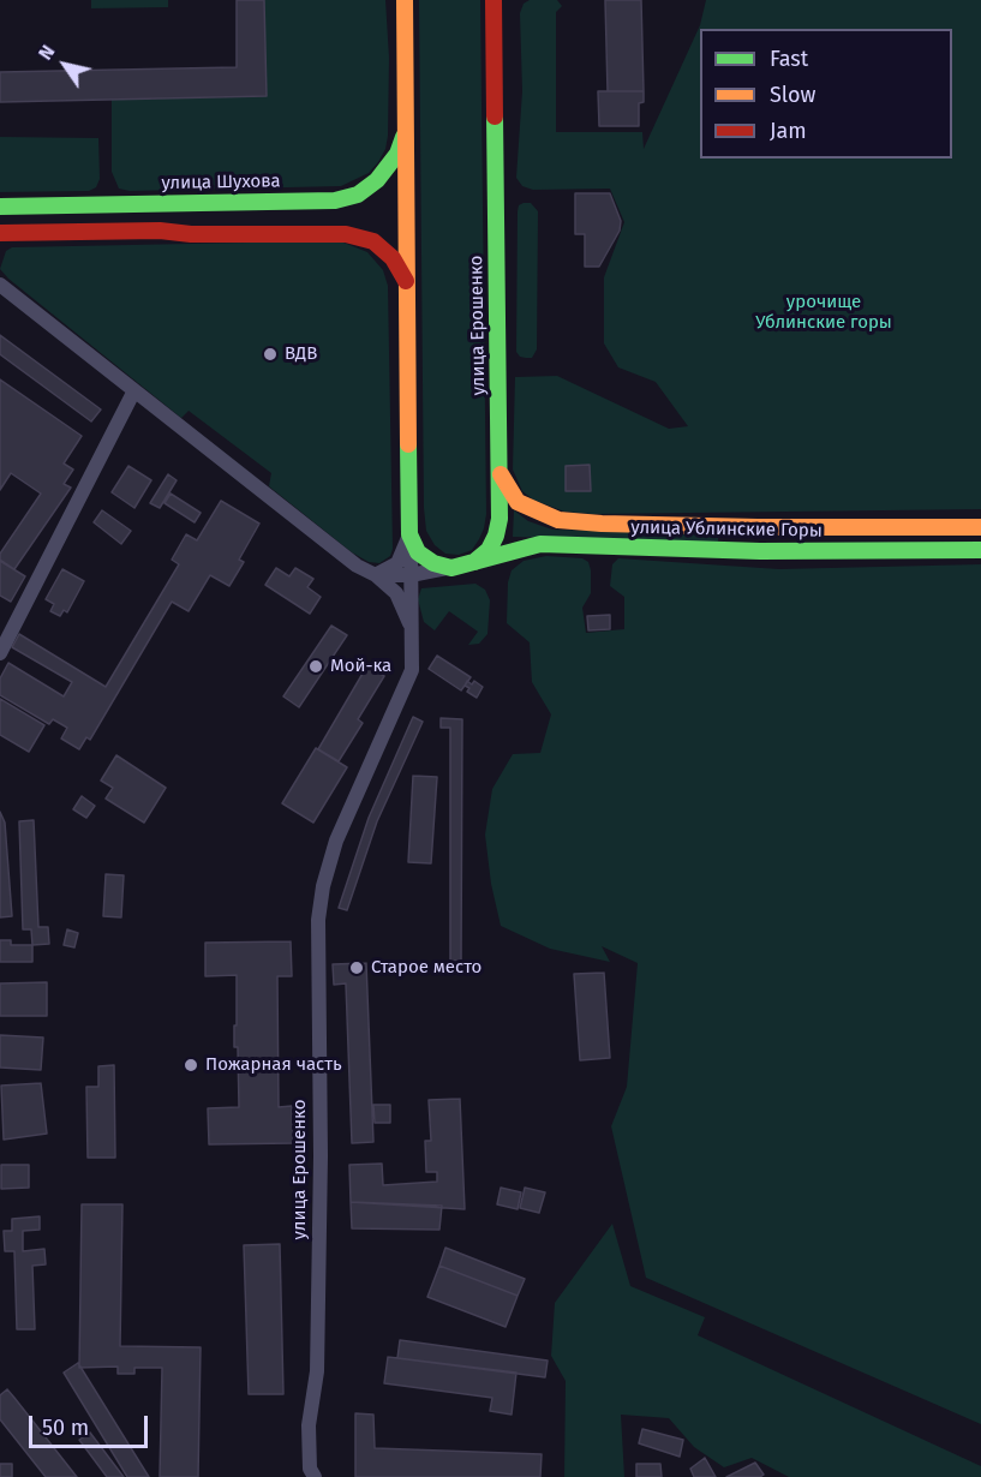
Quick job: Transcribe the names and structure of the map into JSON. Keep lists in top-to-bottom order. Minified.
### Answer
{"streets":{"main road":["улица Шухова","улица Ерошенко","улица Ублинские Горы"]},"crossings":[["улица Шухова","улица Ерошенко"],["улица Ерошенко","улица Ублинские Горы"]],"parks":["урочище Ублинские горы"],"places":["ВДВ","Мой-ка","Старое место","Пожарная часть"],"legend":["Fast","Slow","Jam"],"scale_bar":"50 m","north":"top left"}
